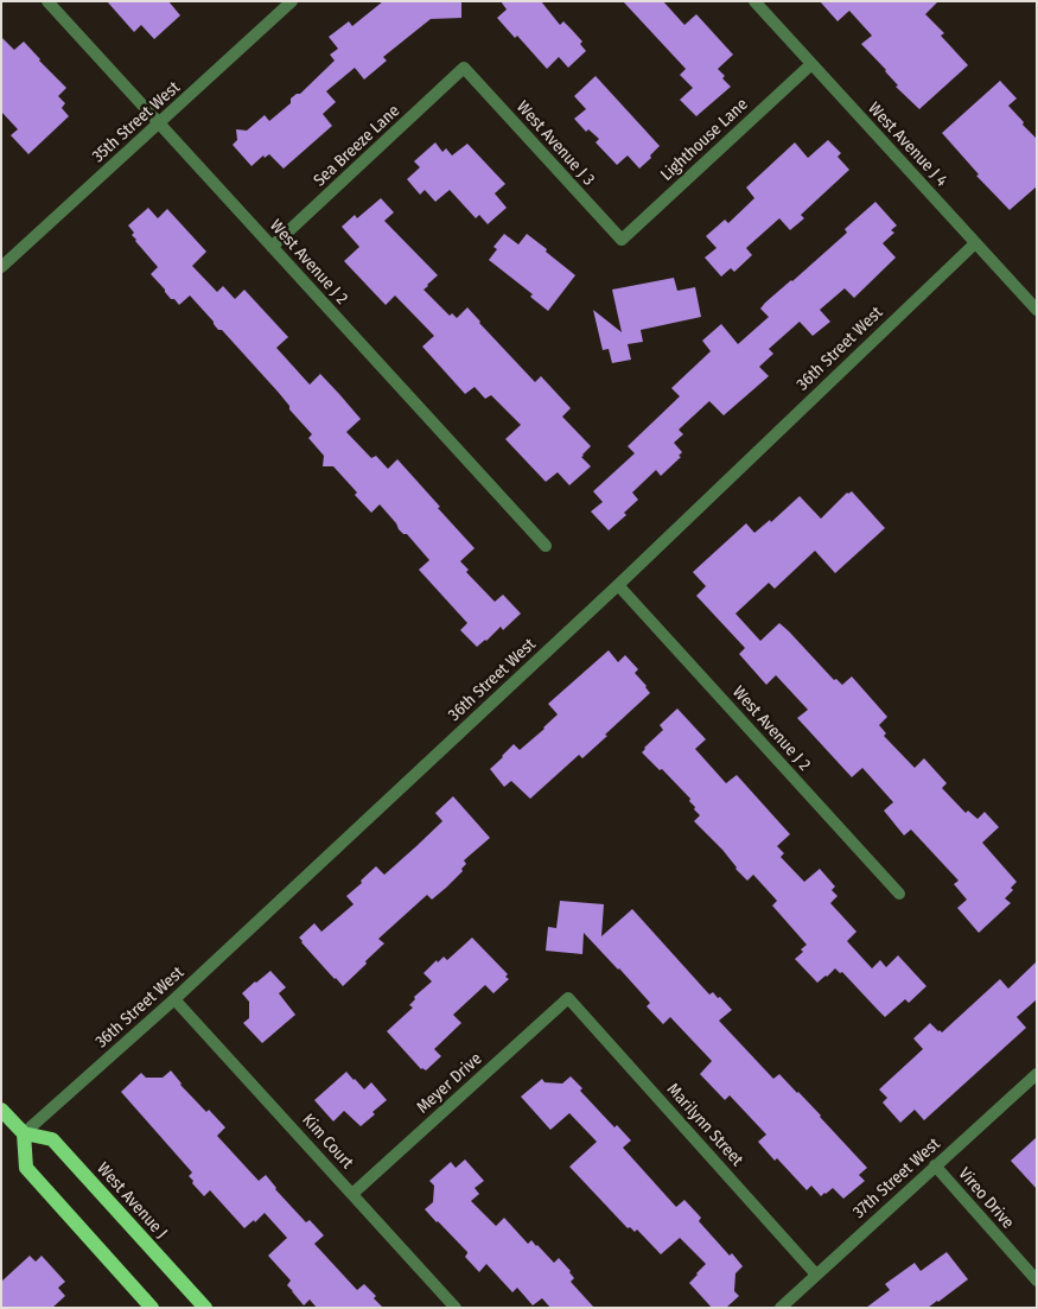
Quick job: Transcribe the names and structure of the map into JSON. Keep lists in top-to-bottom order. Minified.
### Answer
{"streets":{"main road":["West Avenue J"],"street":["35th Street West","Lighthouse Lane","West Avenue J 3","West Avenue J 4","Sea Breeze Lane","West Avenue J 2","36th Street West","Meyer Drive","Marilynn Street","Kim Court","37th Street West","Vireo Drive"]},"crossings":[["35th Street West","West Avenue J 2"],["Lighthouse Lane","West Avenue J 3"],["Lighthouse Lane","West Avenue J 4"],["West Avenue J 3","Sea Breeze Lane"],["West Avenue J 4","36th Street West"],["Sea Breeze Lane","West Avenue J 2"],["West Avenue J 2","36th Street West"],["36th Street West","Kim Court"],["36th Street West","West Avenue J"],["Meyer Drive","Marilynn Street"],["Meyer Drive","Kim Court"],["Marilynn Street","37th Street West"],["37th Street West","Vireo Drive"]]}
